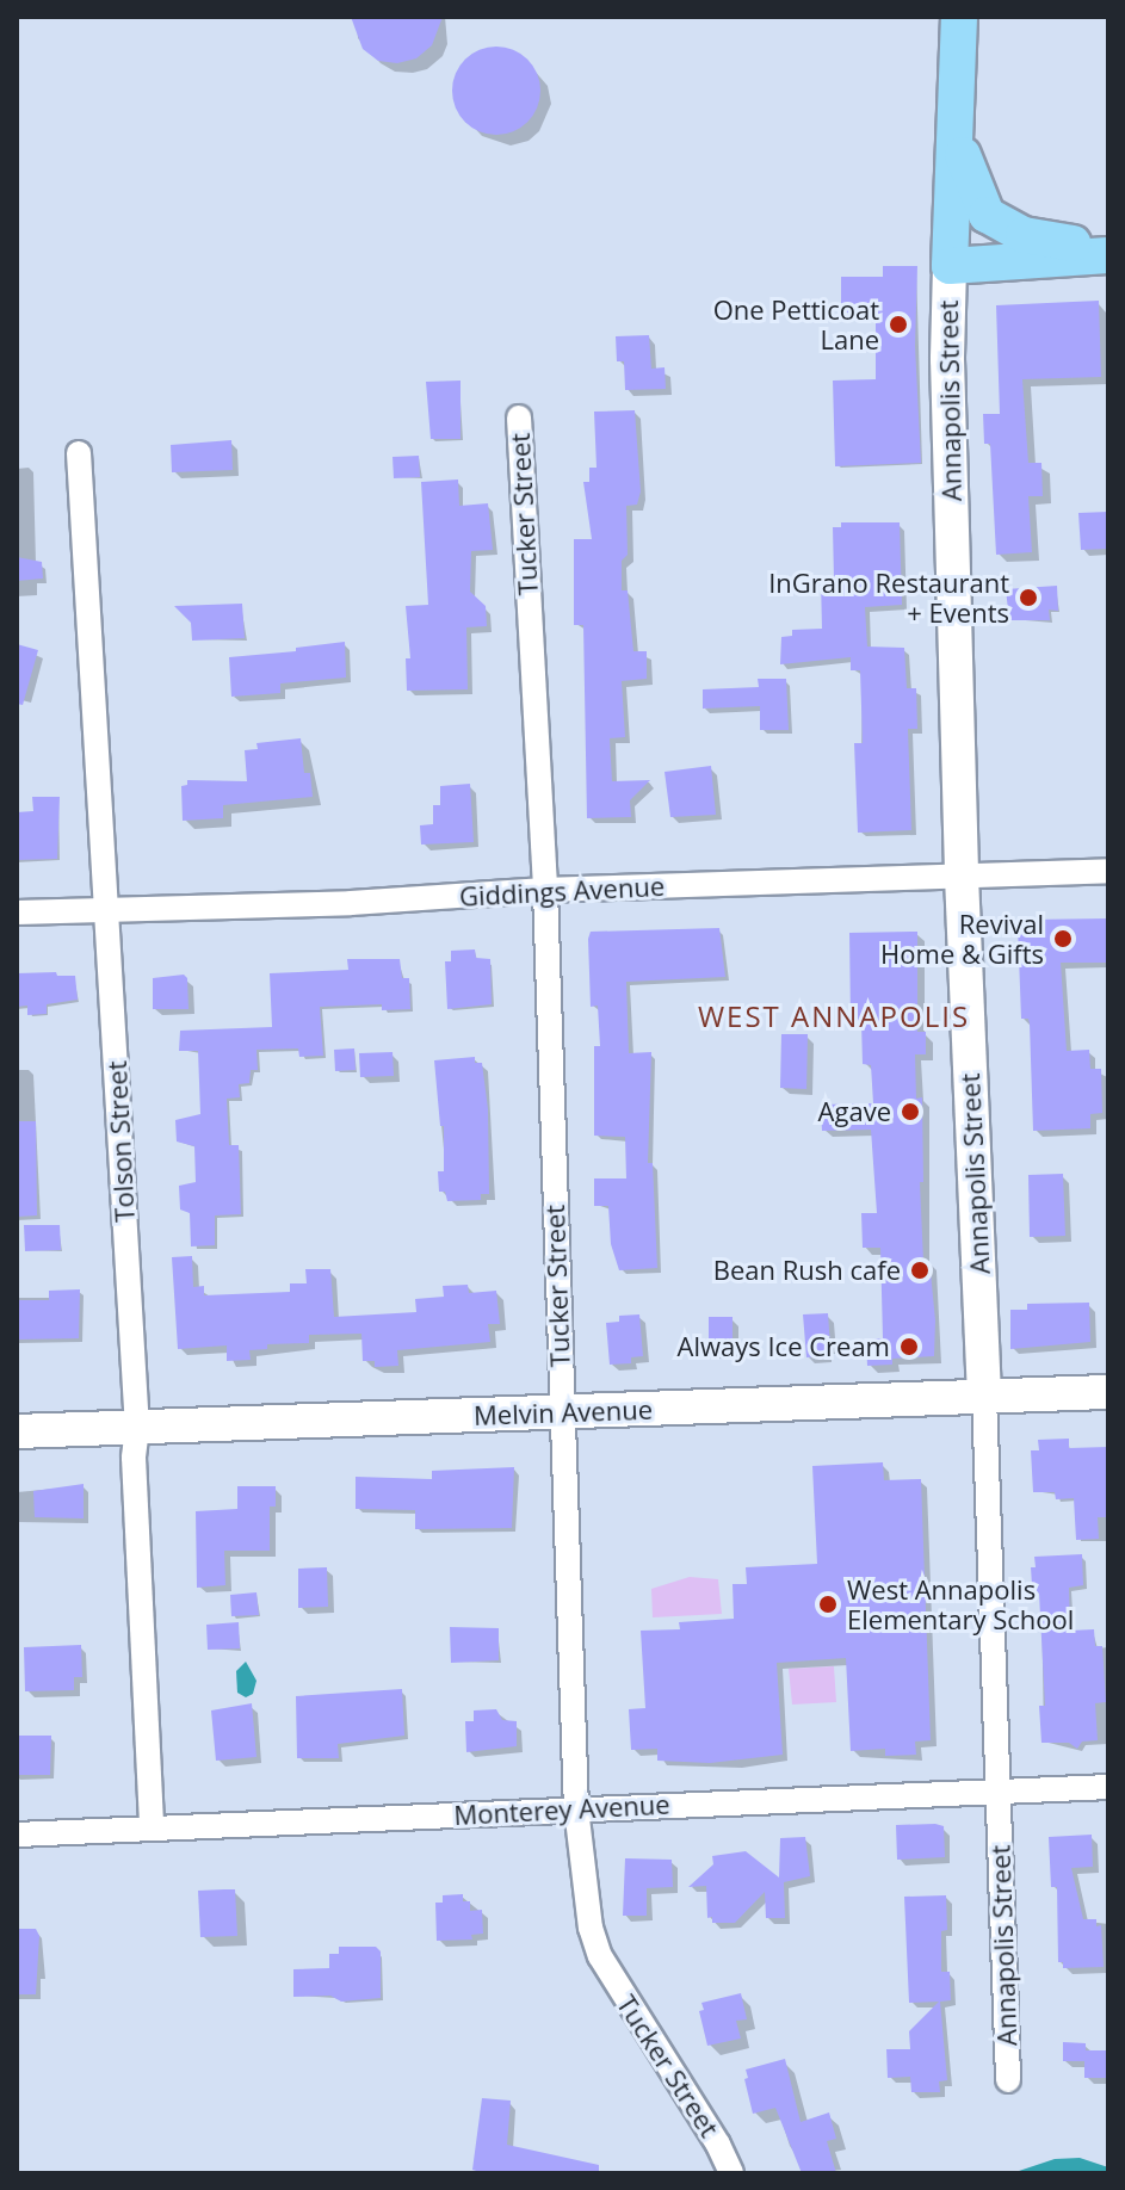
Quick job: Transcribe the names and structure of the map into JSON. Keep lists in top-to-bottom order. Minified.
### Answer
{"streets":{"street":["Annapolis Street","Tucker Street","Giddings Avenue","Tolson Street","Melvin Avenue","Monterey Avenue"]},"crossings":[["Annapolis Street","Giddings Avenue"],["Annapolis Street","Melvin Avenue"],["Annapolis Street","Monterey Avenue"],["Tucker Street","Giddings Avenue"],["Tucker Street","Melvin Avenue"],["Tucker Street","Monterey Avenue"],["Giddings Avenue","Tolson Street"],["Tolson Street","Melvin Avenue"],["Tolson Street","Monterey Avenue"]],"districts":["WEST ANNAPOLIS"],"places":["One Petticoat Lane","InGrano Restaurant + Events","Revival Home & Gifts","Agave","Bean Rush cafe","Always Ice Cream","West Annapolis Elementary School"]}
